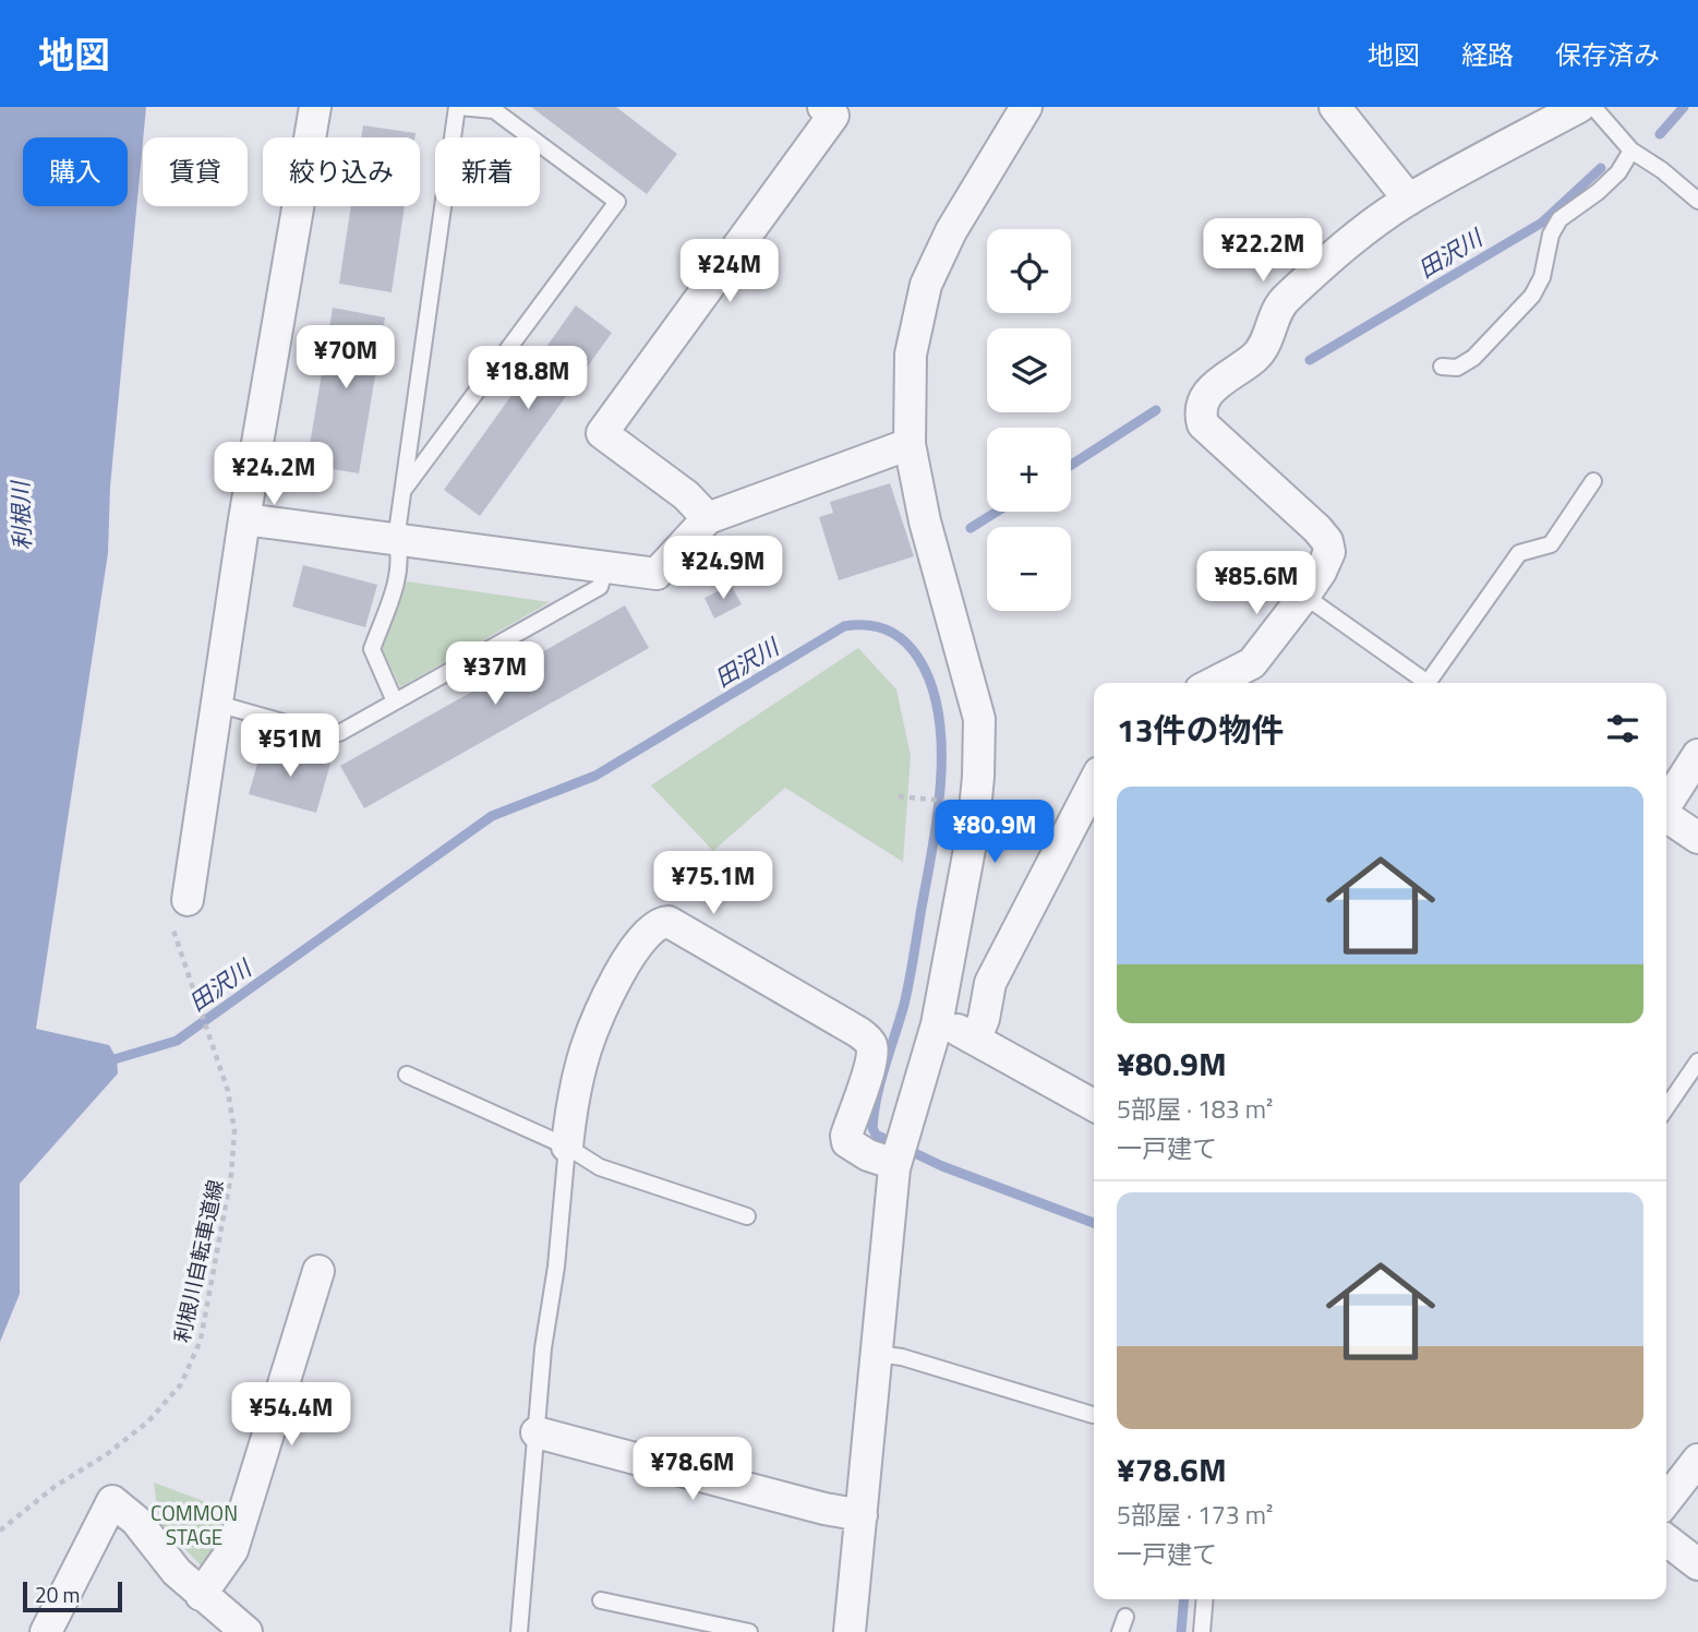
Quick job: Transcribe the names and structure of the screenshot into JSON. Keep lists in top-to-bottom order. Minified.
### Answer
{"streets":{"path":["利根川自転車道線"]},"water":["田沢川","利根川"],"parks":["COMMON STAGE"],"scale_bar":"20 m","page":{"header":"地図","nav":["地図","経路","保存済み"],"chip":["購入","賃貸","絞り込み","新着"],"price":["¥22.2M","¥24M","¥70M","¥18.8M","¥24.2M","¥24.9M","¥85.6M","¥37M","¥51M","¥80.9M","¥75.1M","¥54.4M","¥78.6M"],"map_buttons":["+","−"],"heading":"13件の物件","list":[{"name":"¥80.9M","note":"5部屋 · 183 m² · 一戸建て"},{"name":"¥78.6M","note":"5部屋 · 173 m² · 一戸建て"}],"scale":"20 m"}}
